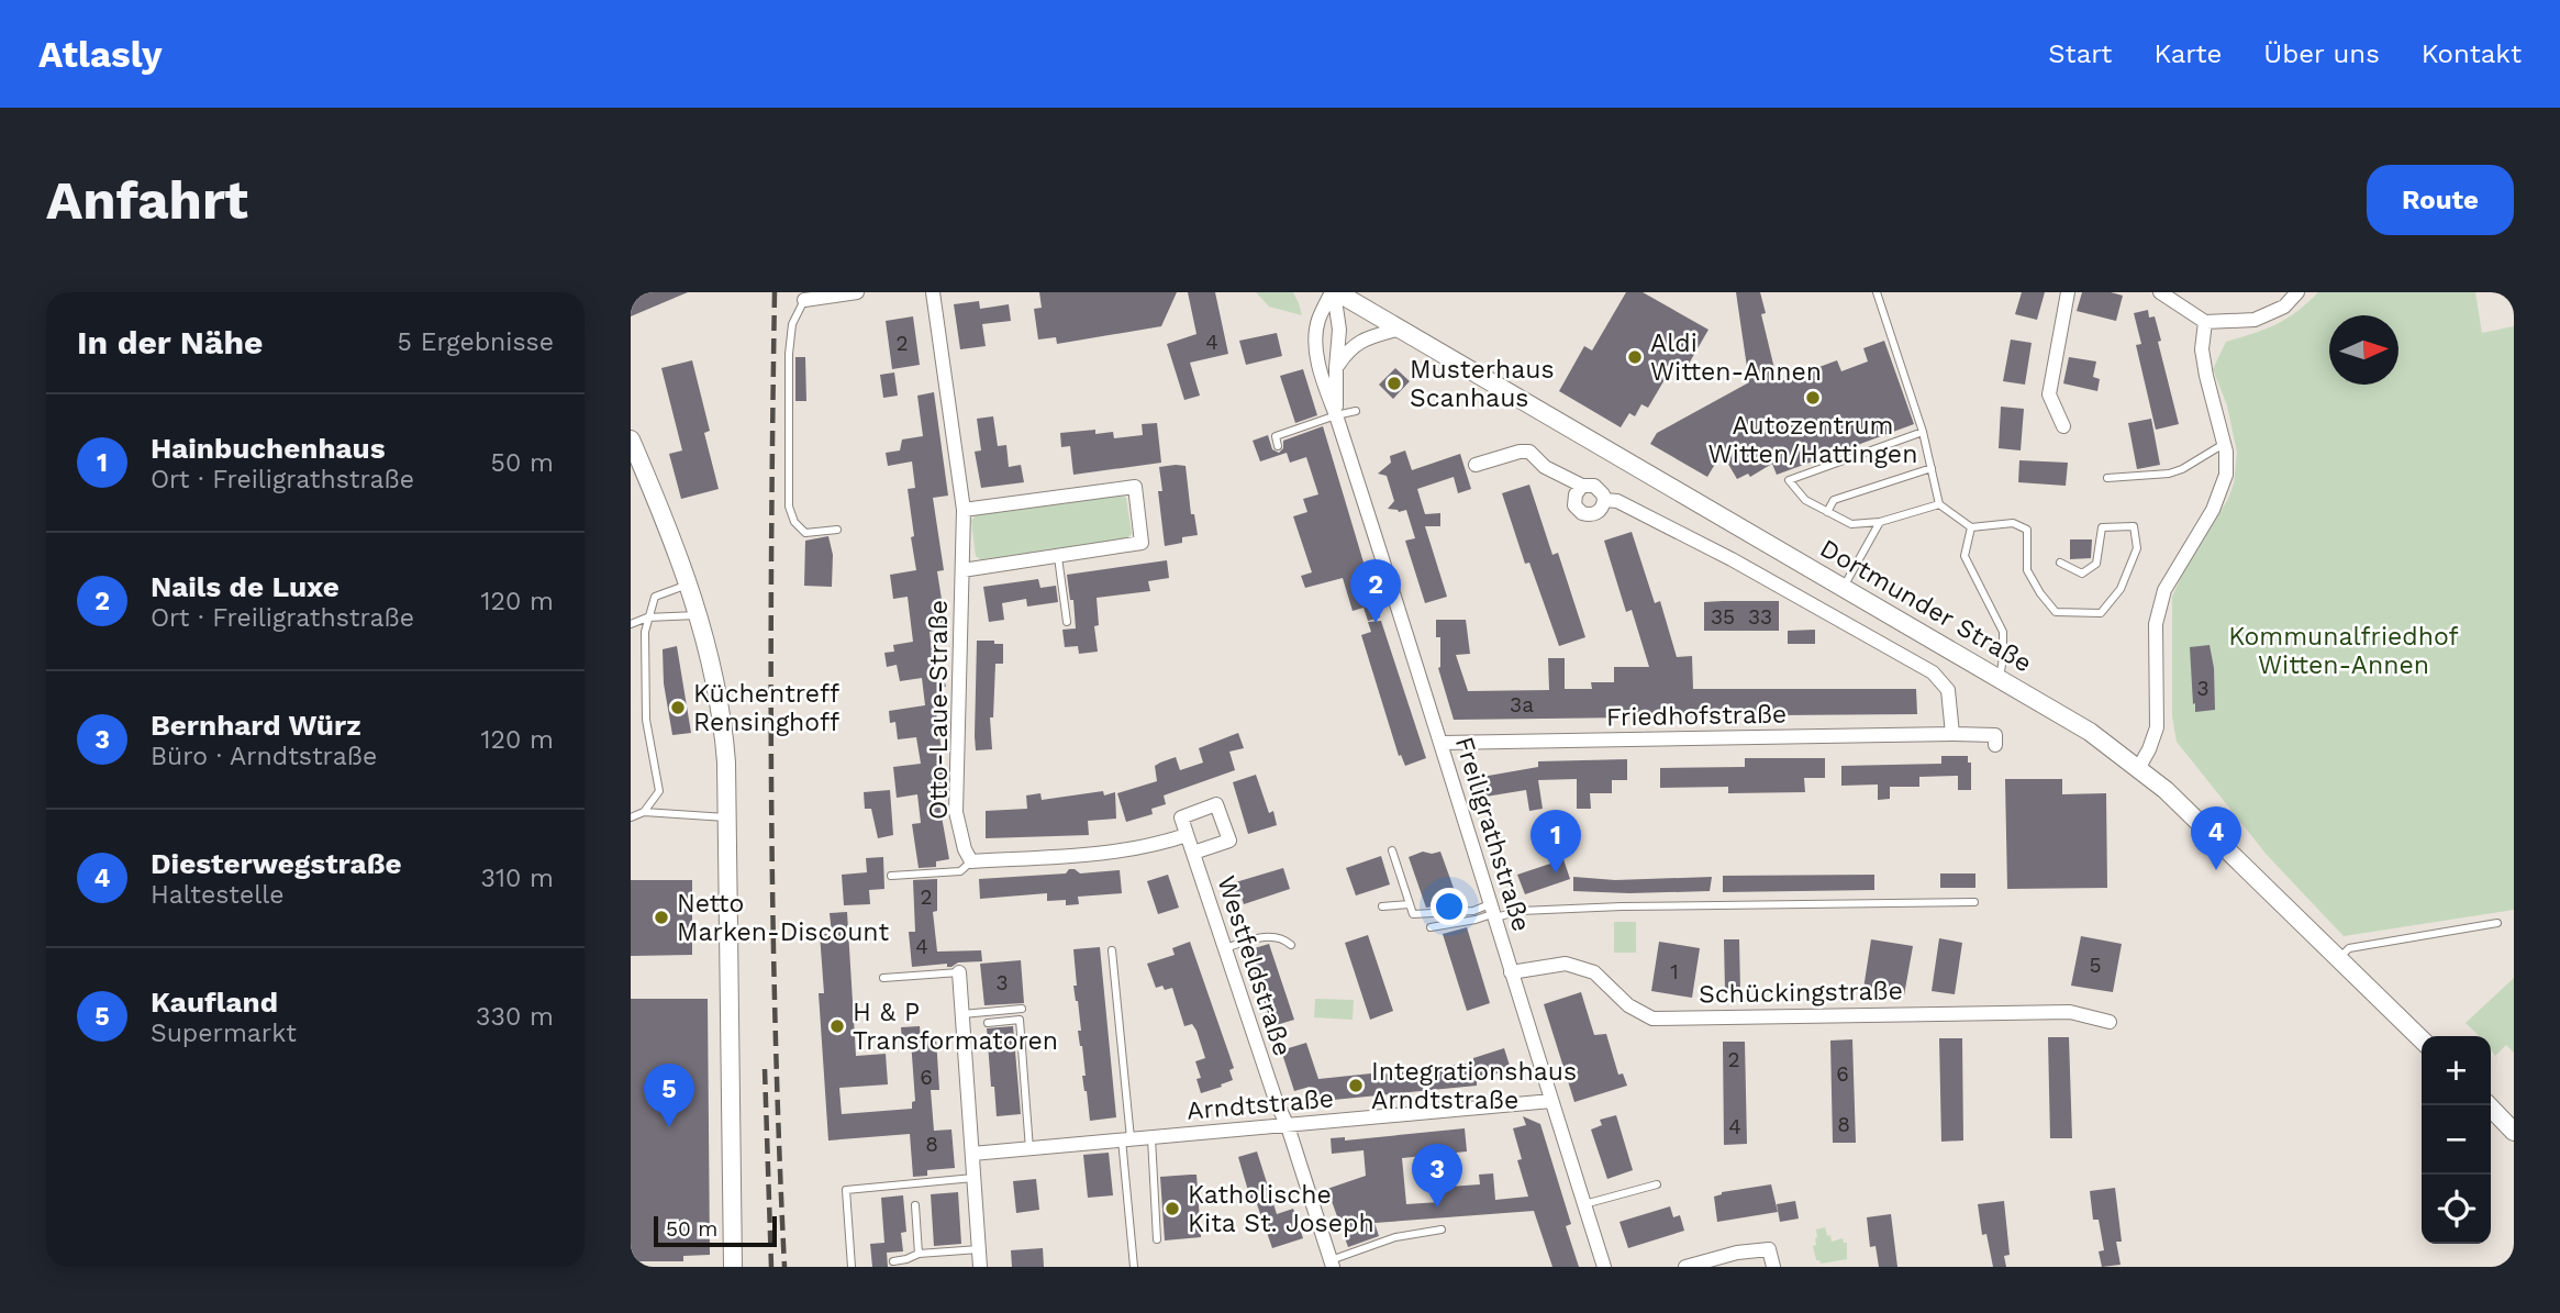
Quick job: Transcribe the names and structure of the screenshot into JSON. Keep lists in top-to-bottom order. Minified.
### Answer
{"streets":{"main road":["Dortmunder Straße"],"street":["Otto-Laue-Straße","Friedhofstraße","Freiligrathstraße","Westfeldstraße","Schückingstraße","Arndtstraße"]},"crossings":[["Dortmunder Straße","Freiligrathstraße"],["Friedhofstraße","Freiligrathstraße"],["Freiligrathstraße","Schückingstraße"],["Freiligrathstraße","Arndtstraße"],["Westfeldstraße","Arndtstraße"]],"parks":["Kommunalfriedhof Witten-Annen"],"places":["Aldi Witten-Annen","Musterhaus Scanhaus","Autozentrum Witten/Hattingen","Küchentreff Rensinghoff","Netto Marken-Discount","H & P Transformatoren","Integrationshaus Arndtstraße","Katholische Kita St. Joseph"],"house_numbers":["4","2","35","33","3","3a","2","4","5","1","3","2","6","6","8","4","8"],"scale_bar":"50 m","north":"right","page":{"header":"Atlasly","nav":["Start","Karte","Über uns","Kontakt"],"buttons":"Route","title":"Anfahrt","heading":["In der Nähe","5 Ergebnisse"],"list":[{"mark":"1","name":"Hainbuchenhaus","note":"Ort · Freiligrathstraße","value":"50 m"},{"mark":"2","name":"Nails de Luxe","note":"Ort · Freiligrathstraße","value":"120 m"},{"mark":"3","name":"Bernhard Würz","note":"Büro · Arndtstraße","value":"120 m"},{"mark":"4","name":"Diesterwegstraße","note":"Haltestelle","value":"310 m"},{"mark":"5","name":"Kaufland","note":"Supermarkt","value":"330 m"}],"pins":["2","4","1","5","3"],"map_buttons":["+","−"],"scale":"50 m"}}
